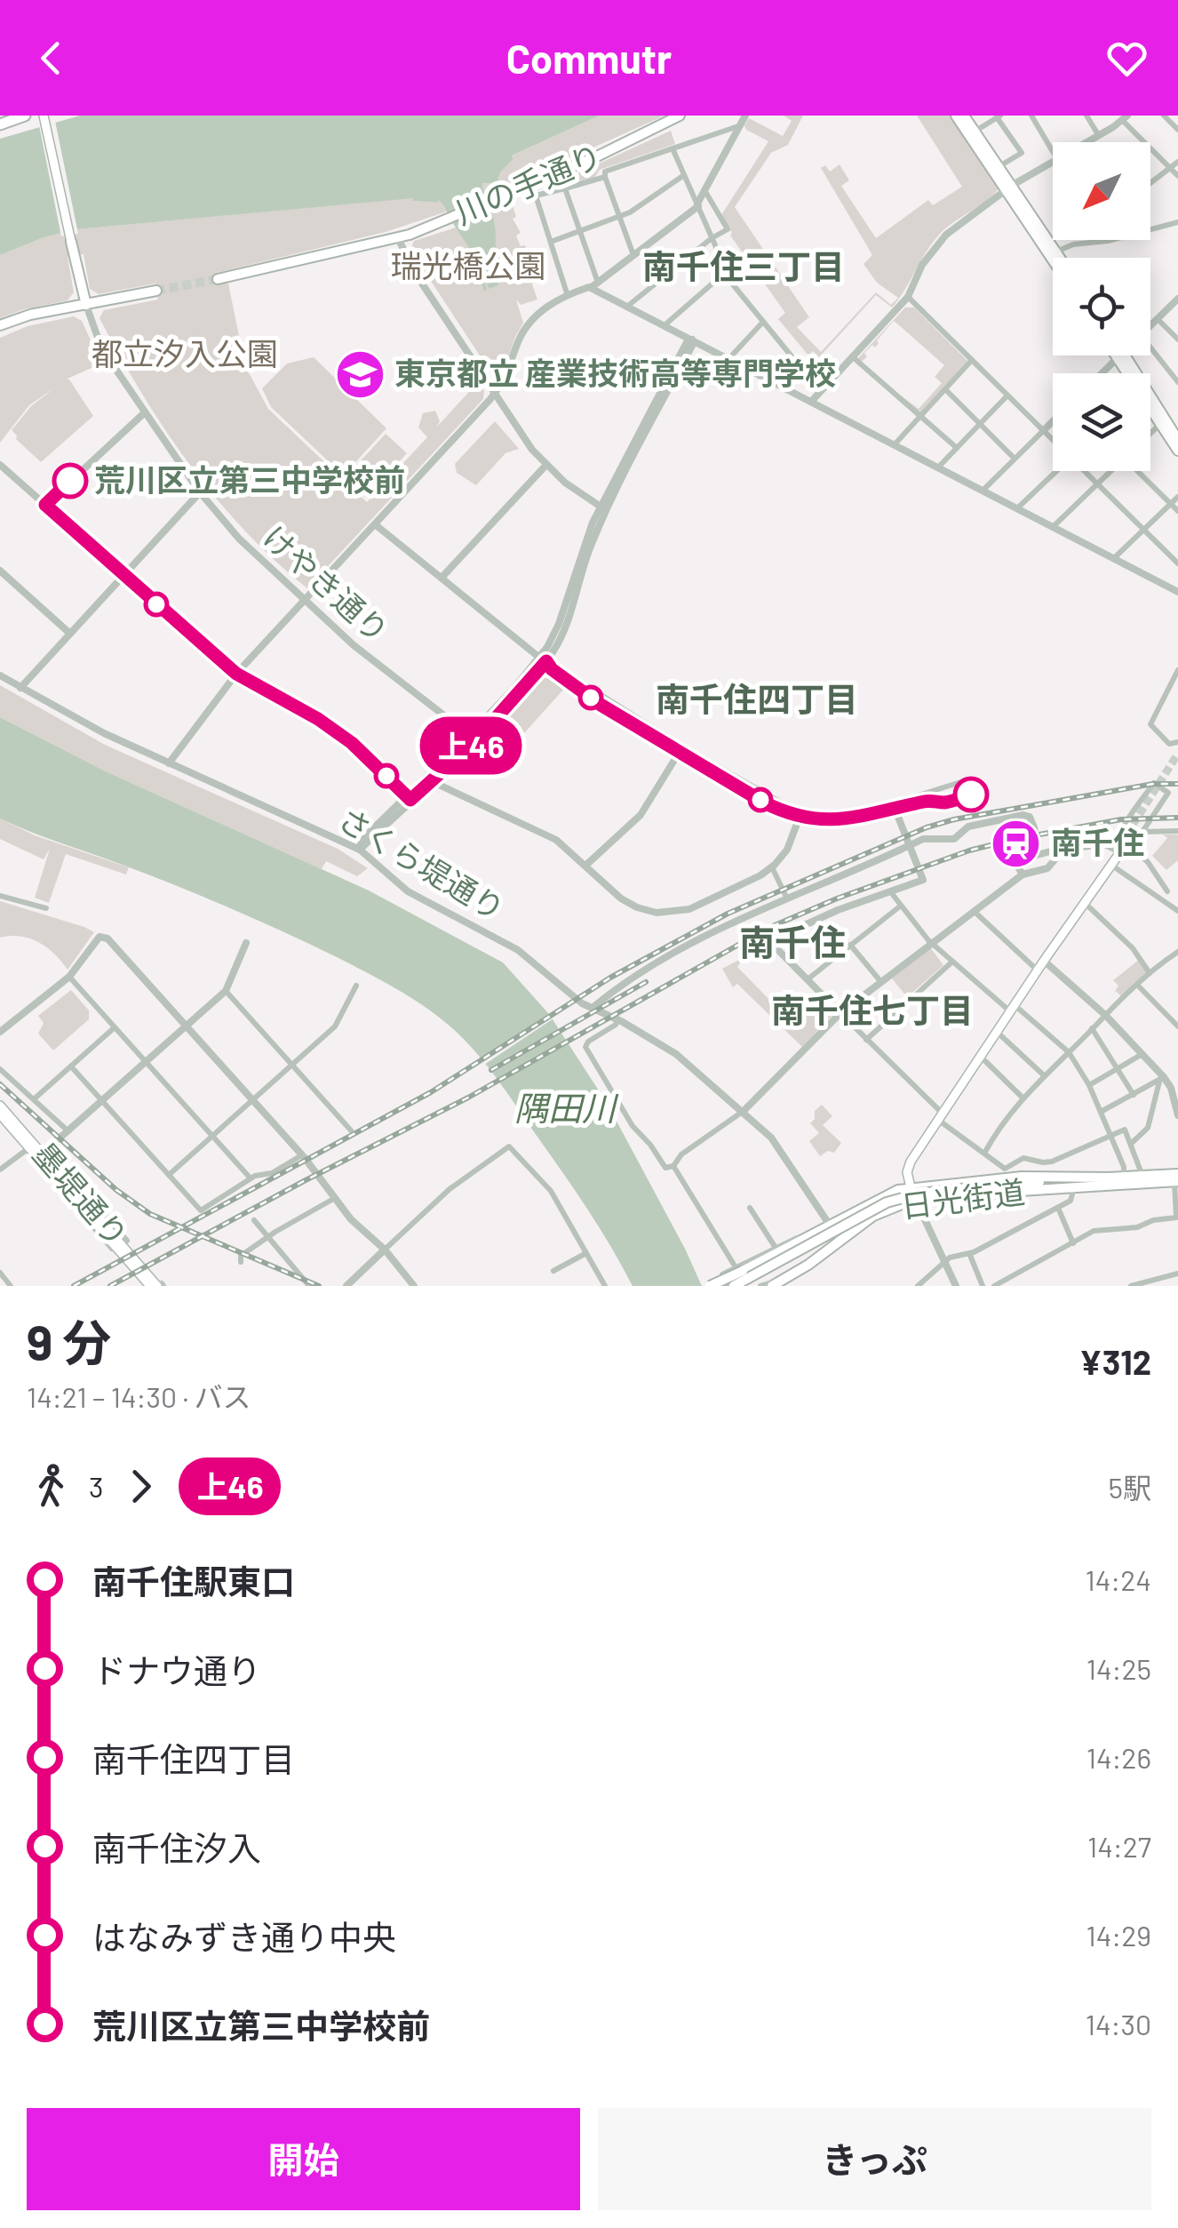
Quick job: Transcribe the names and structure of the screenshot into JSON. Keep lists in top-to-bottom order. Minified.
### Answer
{"streets":{"main road":["川の手通り","墨堤通り","日光街道"],"street":["けやき通り","さくら堤通り"]},"crossings":[["さくら堤通り","日光街道"]],"districts":["南千住三丁目","南千住四丁目","南千住","南千住七丁目"],"water":["隅田川"],"parks":["瑞光橋公園","都立汐入公園"],"places":{"school or university":["東京都立 産業技術高等専門学校"],"other":["荒川区立第三中学校前"],"station":["南千住"]},"lines":["bus line 上46"],"north":"bottom left","page":{"header":"Commutr","on_map":"上46","heading":["9 分","14:21 – 14:30 · バス","¥312"],"legs":["3","上46","5駅"],"list":[{"name":"南千住駅東口","value":"14:24"},{"name":"ドナウ通り","value":"14:25"},{"name":"南千住四丁目","value":"14:26"},{"name":"南千住汐入","value":"14:27"},{"name":"はなみずき通り中央","value":"14:29"},{"name":"荒川区立第三中学校前","value":"14:30"}],"buttons":["開始","きっぷ"]}}
